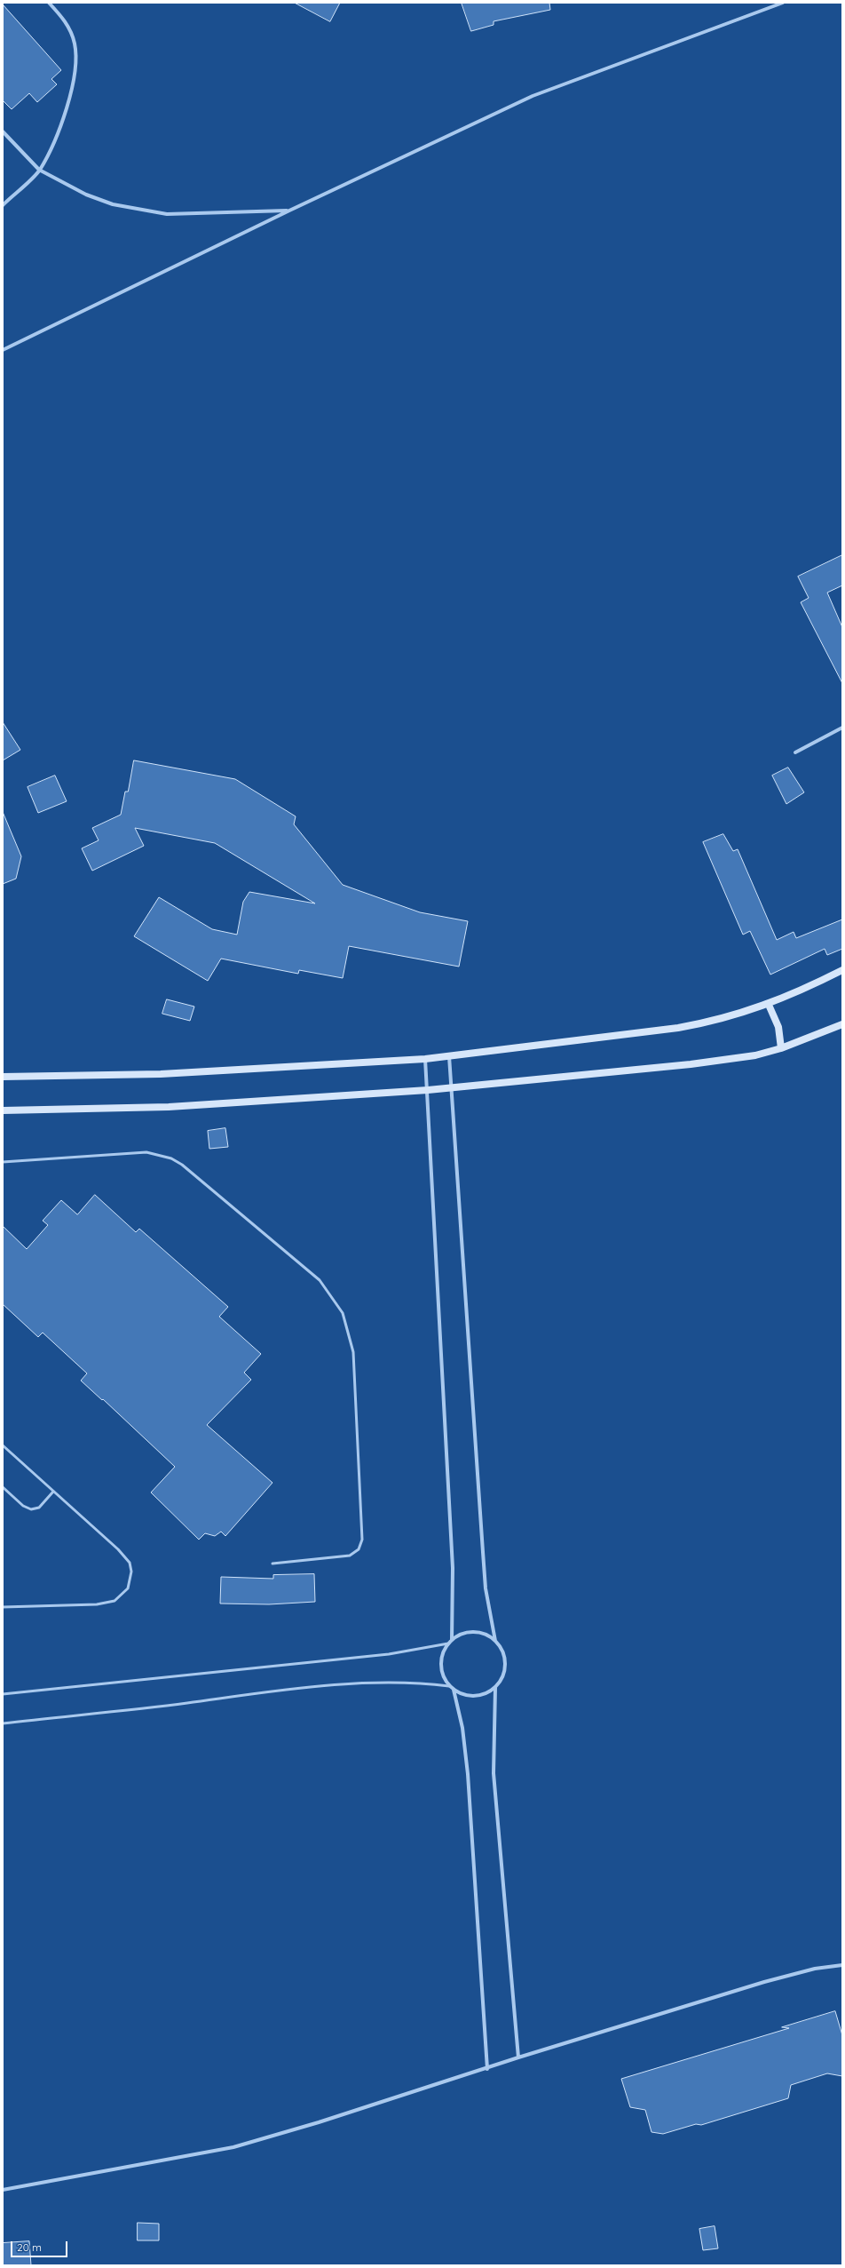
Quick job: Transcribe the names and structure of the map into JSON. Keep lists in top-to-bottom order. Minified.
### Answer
{"scale_bar":"20 m"}
